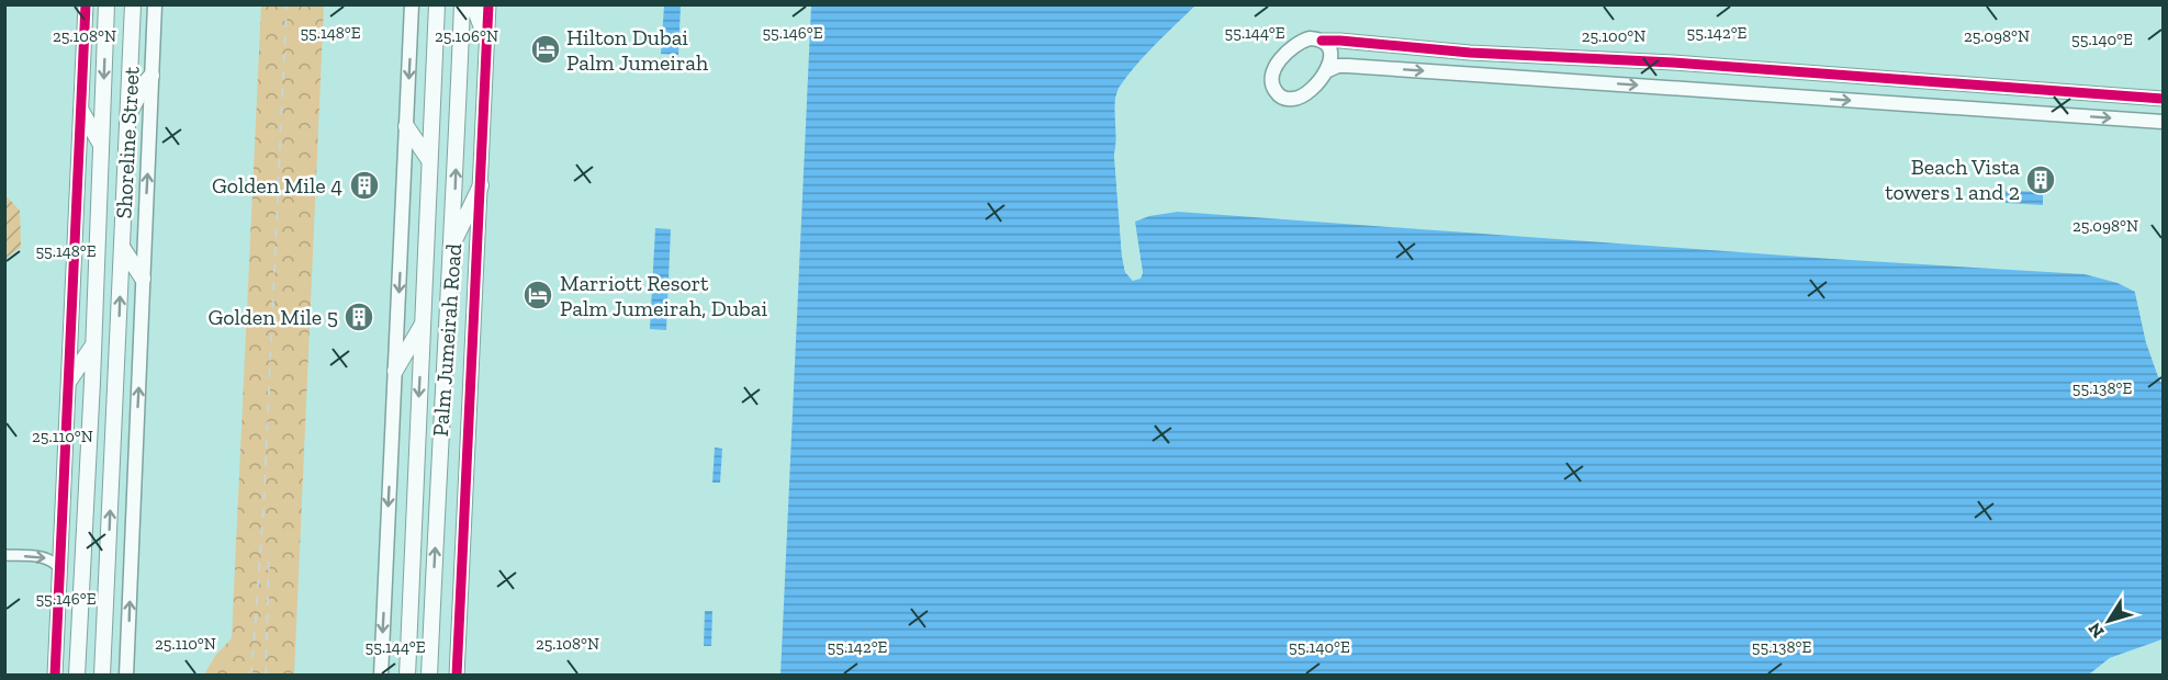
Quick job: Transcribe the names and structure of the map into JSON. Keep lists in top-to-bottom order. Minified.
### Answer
{"streets":{"main road":["Shoreline Street","Palm Jumeirah Road"]},"places":{"hotel":["Hilton Dubai Palm Jumeirah","Marriott Resort Palm Jumeirah, Dubai"],"building":["Beach Vista towers 1 and 2","Golden Mile 4","Golden Mile 5"]},"north":"bottom left","coordinates":["55.144°E","55.142°E","55.148°E","55.146°E","25.108°N","25.106°N","25.100°N","25.098°N","55.140°E","55.138°E","25.110°N"]}
